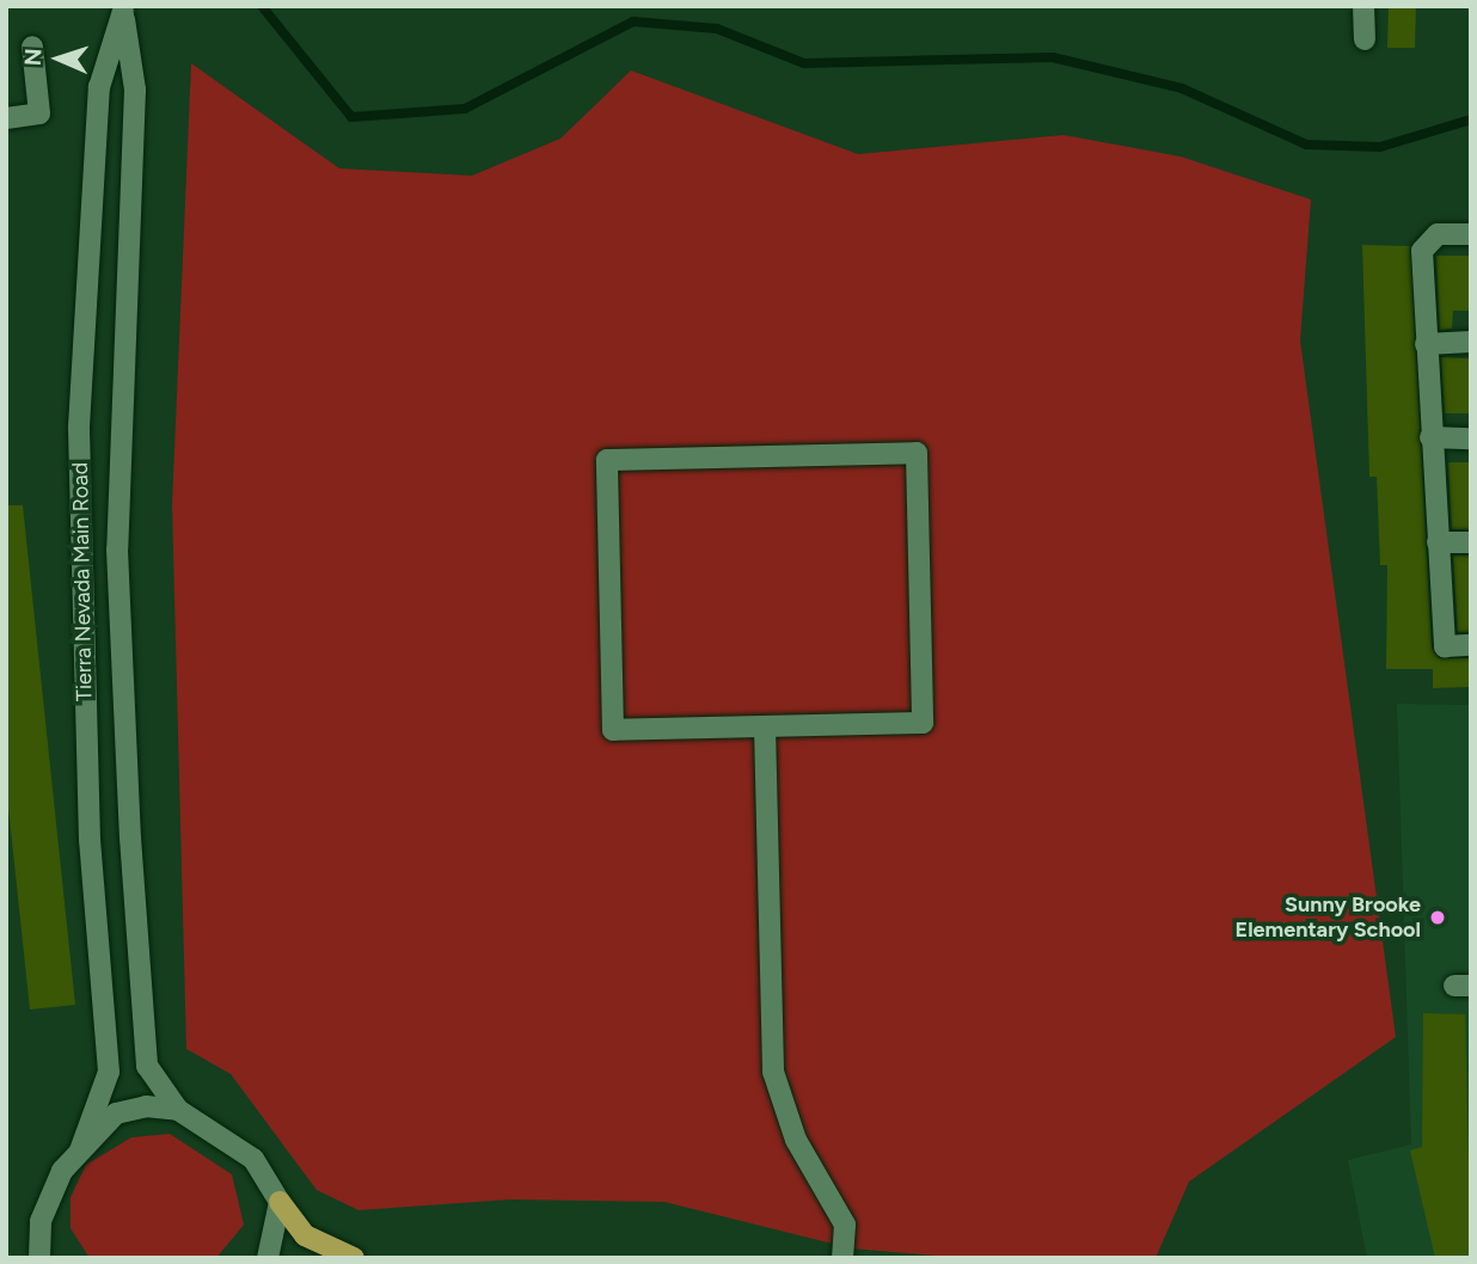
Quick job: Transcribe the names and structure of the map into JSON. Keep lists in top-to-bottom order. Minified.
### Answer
{"streets":{"street":["Tierra Nevada Main Road"]},"places":["Sunny Brooke Elementary School"],"north":"left"}
